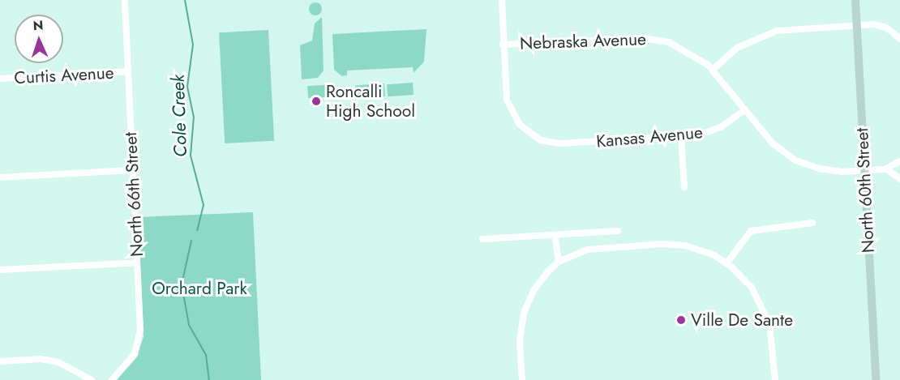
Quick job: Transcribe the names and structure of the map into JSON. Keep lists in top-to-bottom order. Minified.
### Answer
{"streets":{"main road":["North 60th Street"],"street":["Nebraska Avenue","Curtis Avenue","Kansas Avenue","North 66th Street"]},"crossings":[["Nebraska Avenue","Kansas Avenue"],["Curtis Avenue","North 66th Street"]],"water":["Cole Creek"],"parks":["Orchard Park"],"places":["Roncalli High School","Ville De Sante"],"north":"top"}
